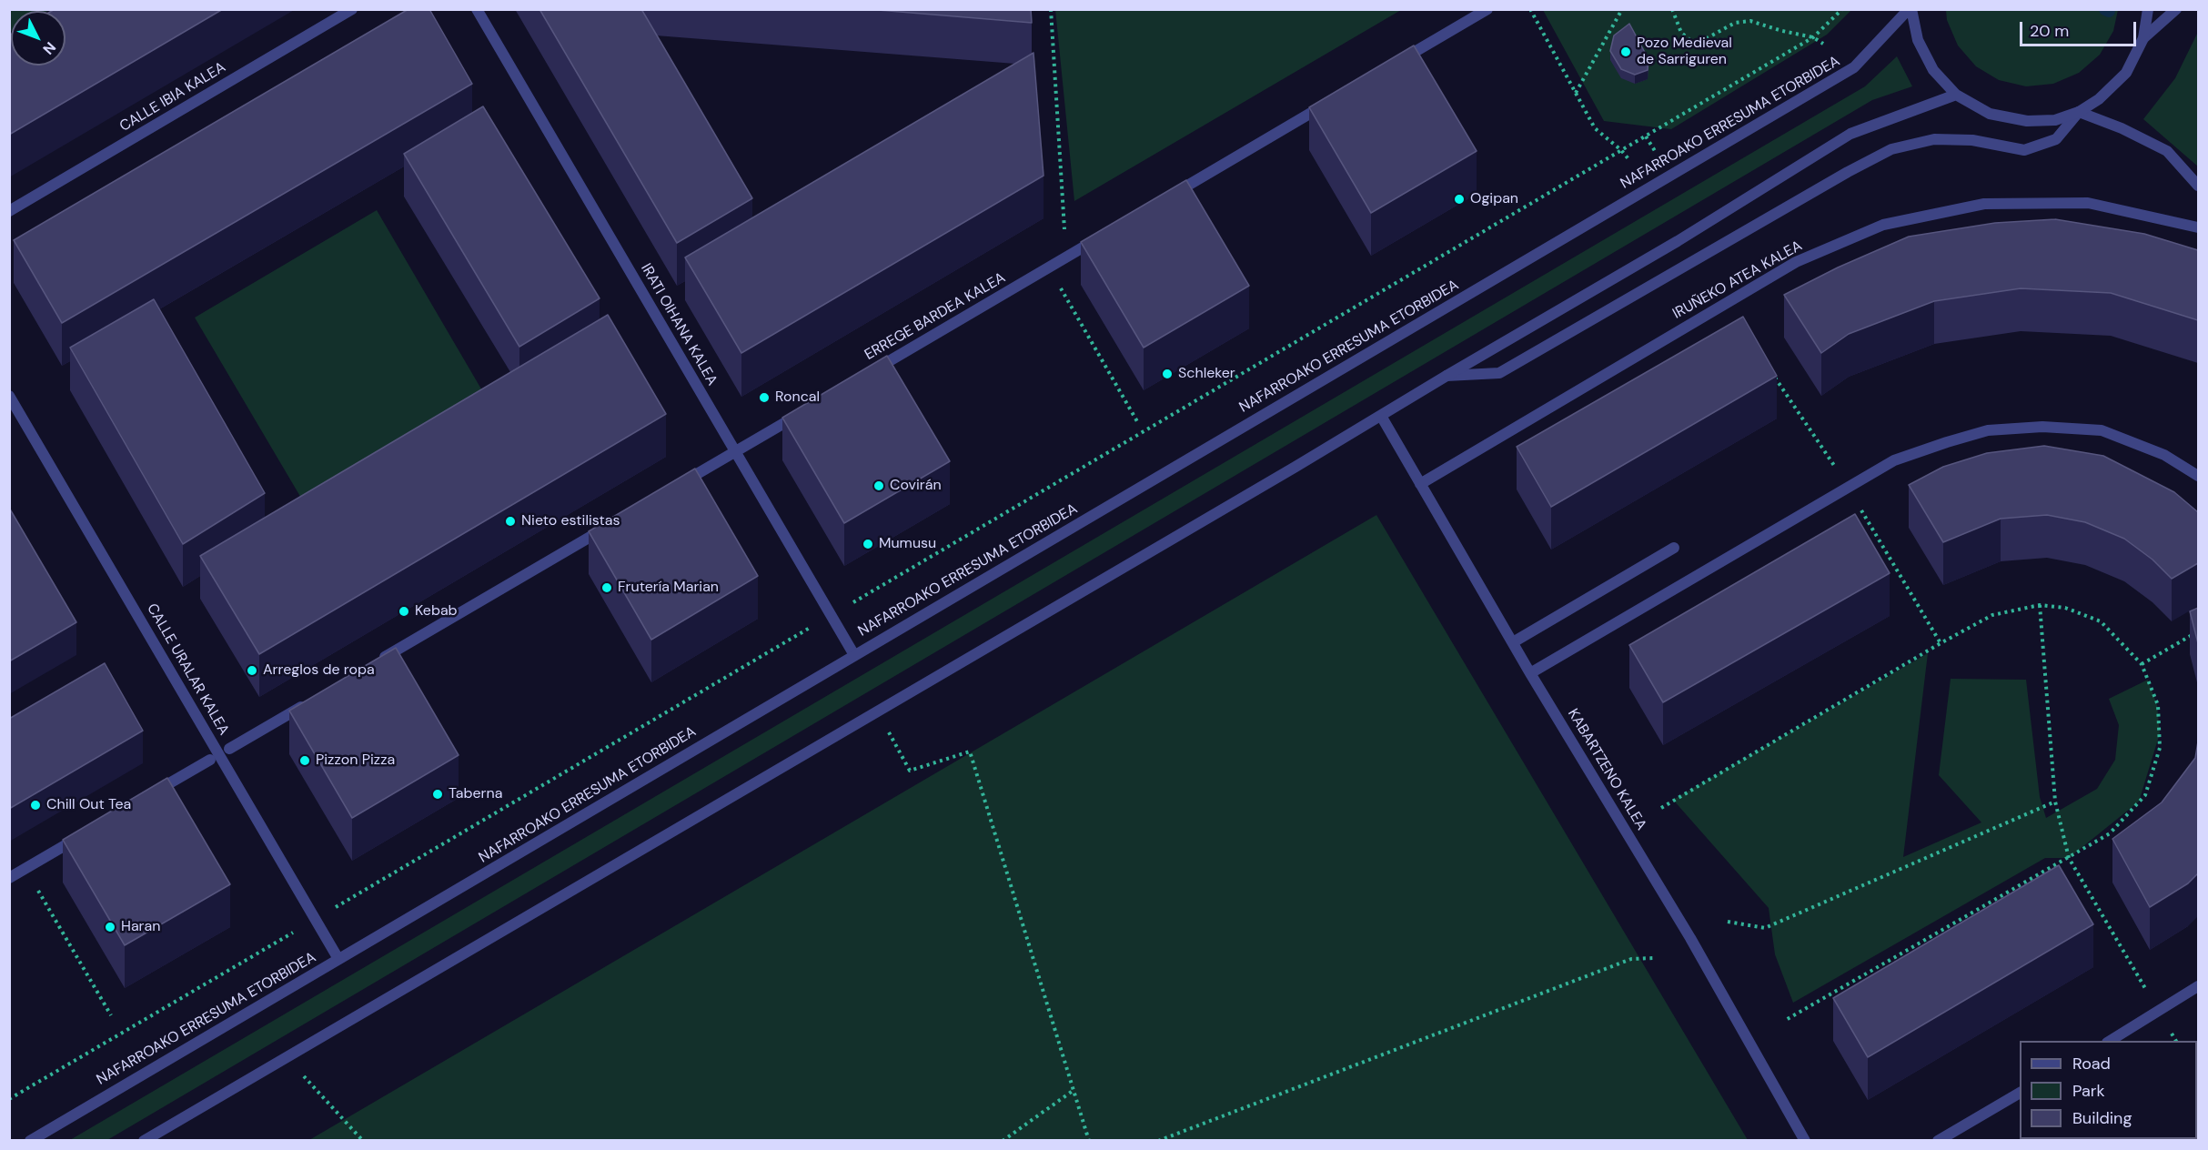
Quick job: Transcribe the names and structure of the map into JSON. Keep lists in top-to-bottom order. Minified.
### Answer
{"streets":{"street":["CALLE IBIA KALEA","NAFARROAKO ERRESUMA ETORBIDEA","IRUÑEKO ATEA KALEA","ERREGE BARDEA KALEA","IRATI OIHANA KALEA","CALLE URALAR KALEA","KABARTZENO KALEA"]},"crossings":[["NAFARROAKO ERRESUMA ETORBIDEA","IRATI OIHANA KALEA"],["NAFARROAKO ERRESUMA ETORBIDEA","CALLE URALAR KALEA"],["IRUÑEKO ATEA KALEA","KABARTZENO KALEA"]],"places":["Pozo Medieval de Sarriguren","Ogipan","Schleker","Roncal","Covirán","Nieto estilistas","Mumusu","Frutería Marian","Kebab","Arreglos de ropa","Pizzon Pizza","Taberna","Chill Out Tea","Haran"],"legend":["Road","Park","Building"],"scale_bar":"20 m","north":"bottom right"}
